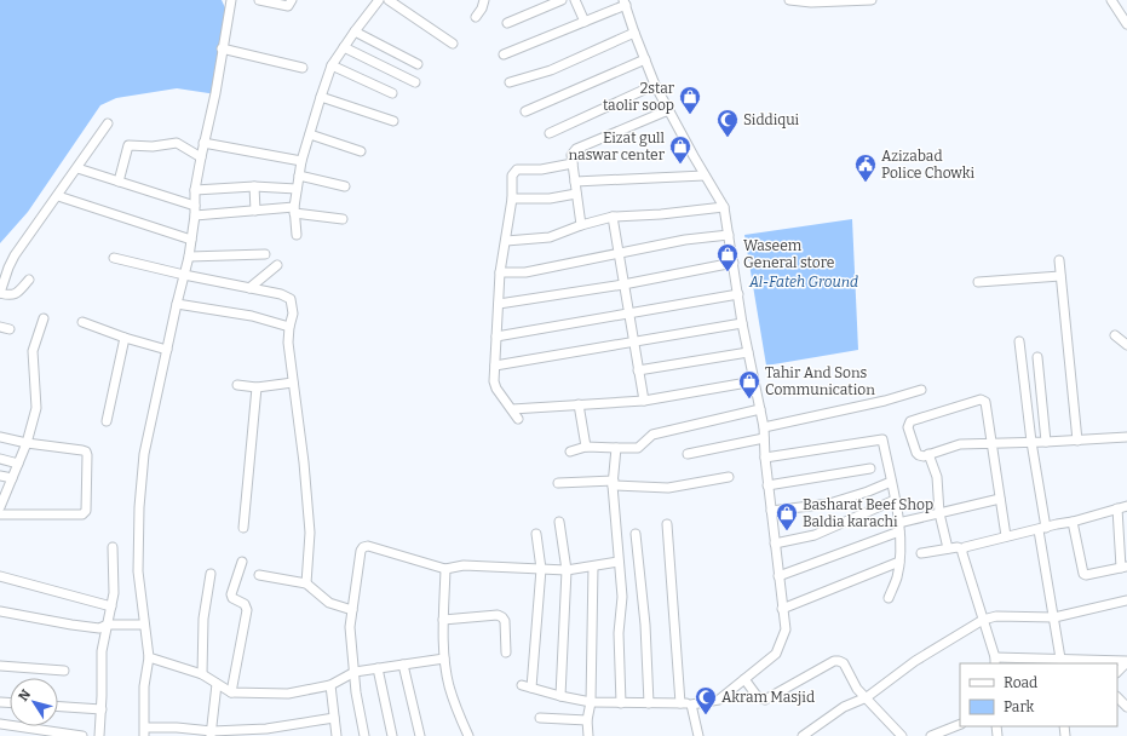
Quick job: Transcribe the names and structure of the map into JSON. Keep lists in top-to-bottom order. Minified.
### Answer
{"parks":["Al-Fateh Ground"],"places":{"shop":["2star taolir soop","Eizat gull naswar center","Waseem General store","Tahir And Sons Communication","Basharat Beef Shop Baldia karachi"],"mosque":["Siddiqui","Akram Masjid"],"public building":["Azizabad Police Chowki"]},"legend":["Road","Park"],"north":"top left"}
